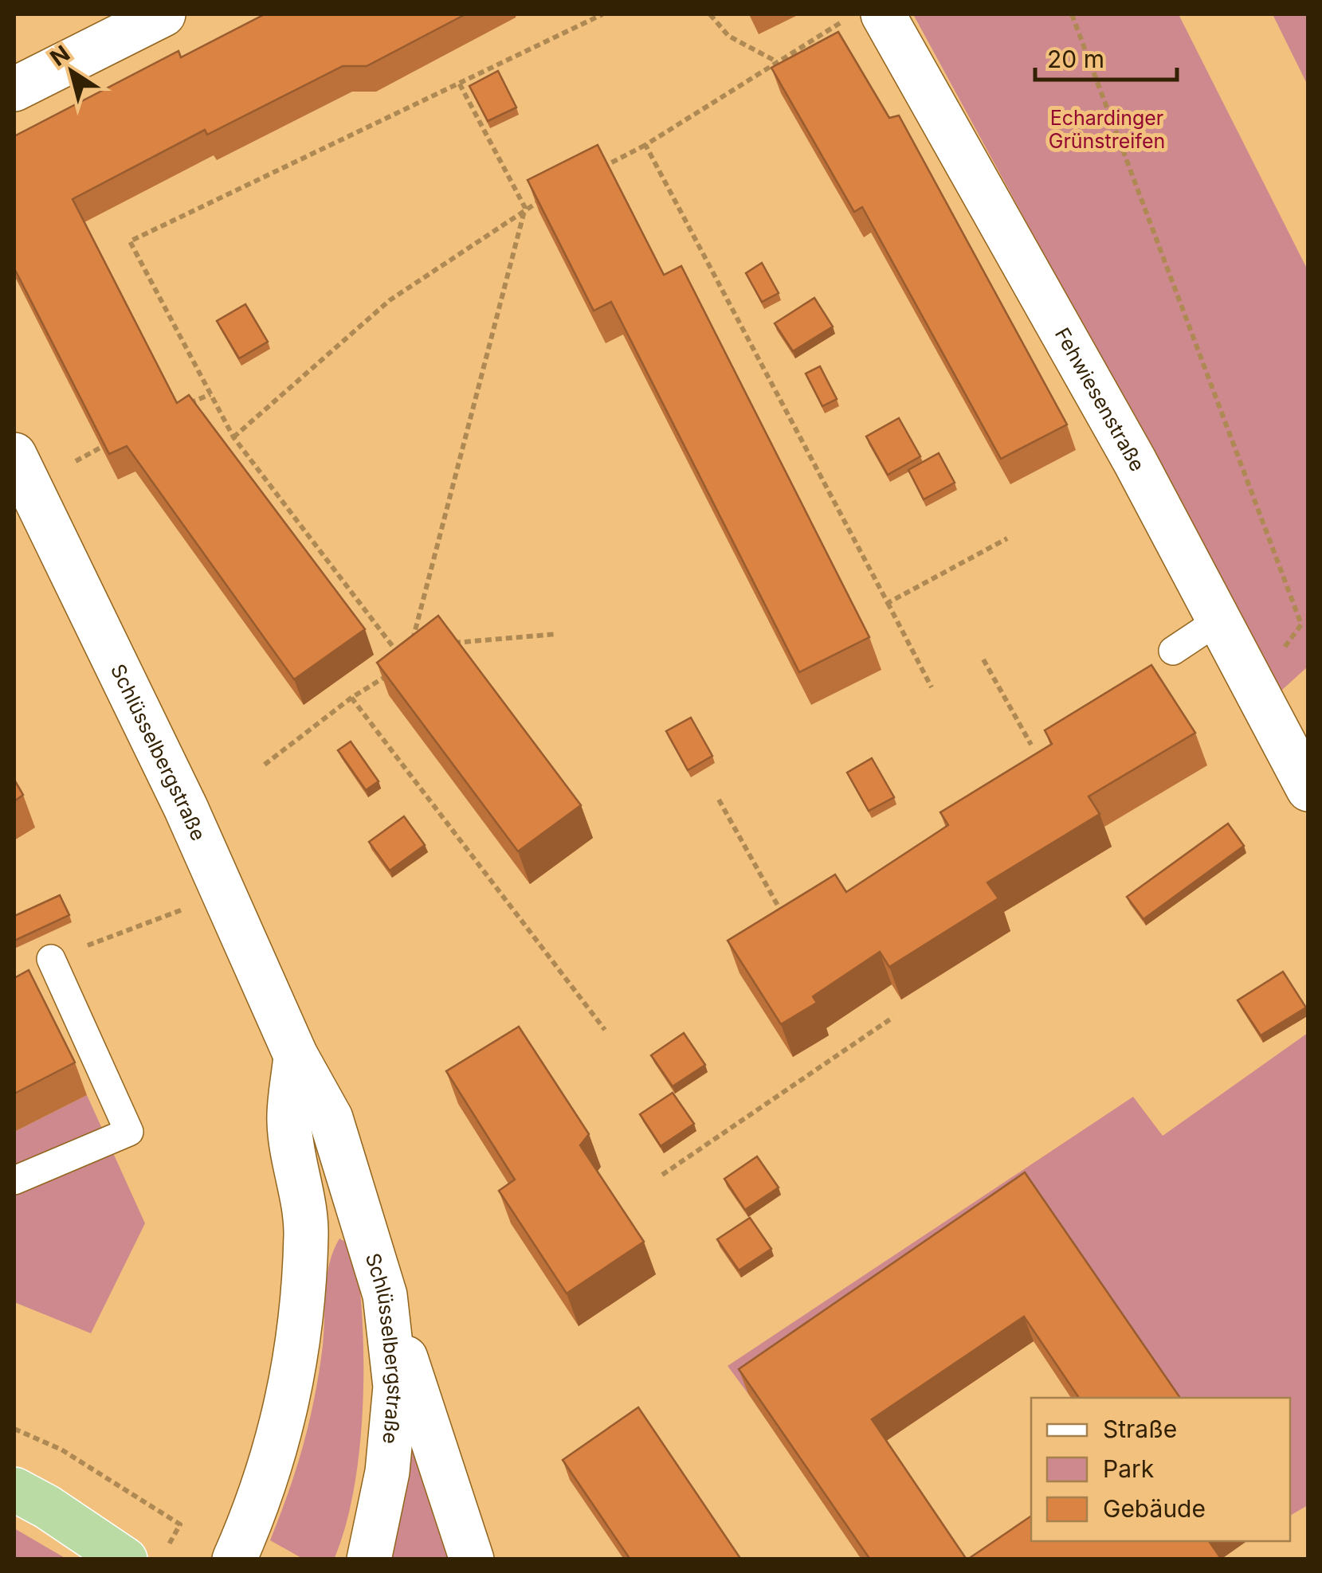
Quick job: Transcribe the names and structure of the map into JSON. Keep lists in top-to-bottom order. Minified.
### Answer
{"streets":{"street":["Fehwiesenstraße","Schlüsselbergstraße"]},"parks":["Echardinger Grünstreifen"],"legend":["Straße","Park","Gebäude"],"scale_bar":"20 m","north":"top left"}
